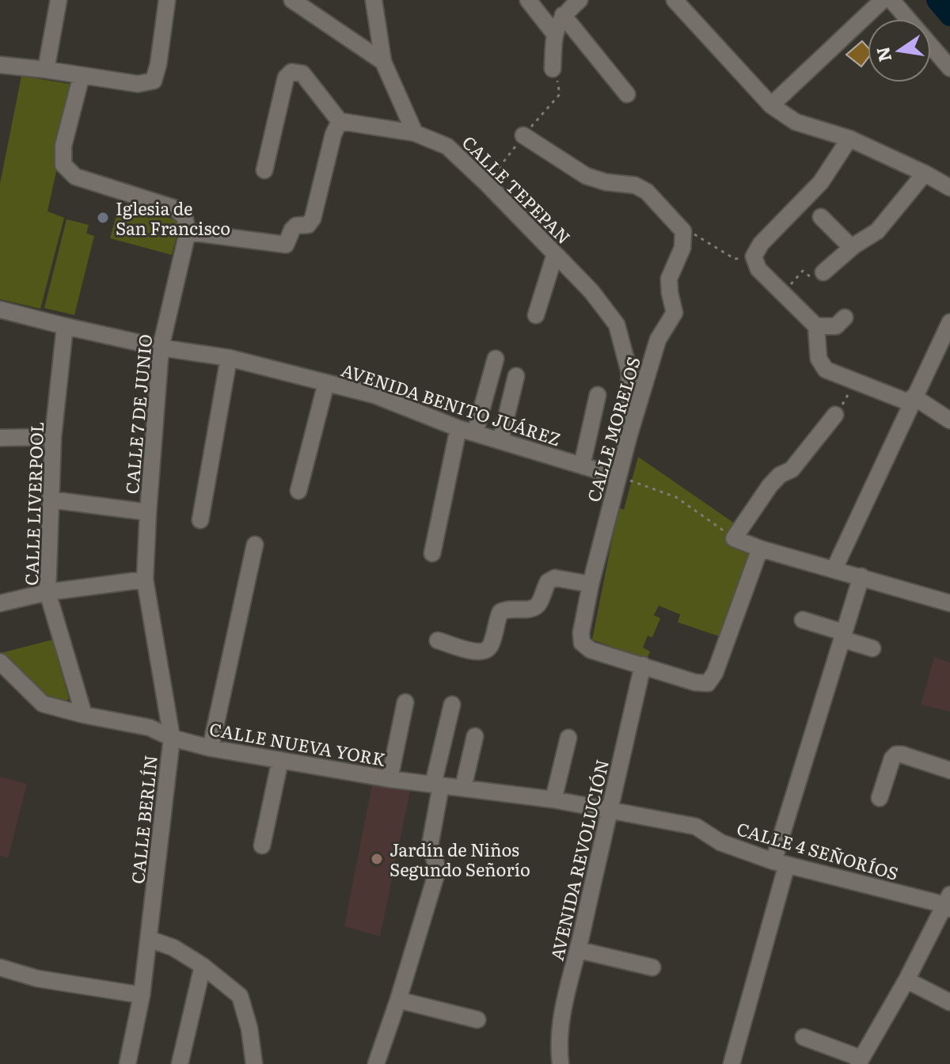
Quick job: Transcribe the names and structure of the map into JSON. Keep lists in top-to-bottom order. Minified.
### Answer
{"streets":{"street":["CALLE TEPEPAN","AVENIDA BENITO JUÁREZ","CALLE 7 DE JUNIO","CALLE MORELOS","CALLE LIVERPOOL","CALLE NUEVA YORK","CALLE BERLÍN","CALLE 4 SEÑORÍOS","AVENIDA REVOLUCIÓN"]},"crossings":[["CALLE TEPEPAN","CALLE MORELOS"],["AVENIDA BENITO JUÁREZ","CALLE 7 DE JUNIO"],["AVENIDA BENITO JUÁREZ","CALLE MORELOS"],["AVENIDA BENITO JUÁREZ","CALLE LIVERPOOL"],["CALLE 7 DE JUNIO","CALLE BERLÍN"],["CALLE MORELOS","AVENIDA REVOLUCIÓN"],["CALLE LIVERPOOL","CALLE NUEVA YORK"],["CALLE NUEVA YORK","CALLE BERLÍN"],["CALLE NUEVA YORK","CALLE 4 SEÑORÍOS"],["CALLE NUEVA YORK","AVENIDA REVOLUCIÓN"],["CALLE 4 SEÑORÍOS","AVENIDA REVOLUCIÓN"]],"places":["Iglesia de San Francisco","Jardín de Niños Segundo Señorío"],"north":"left"}
